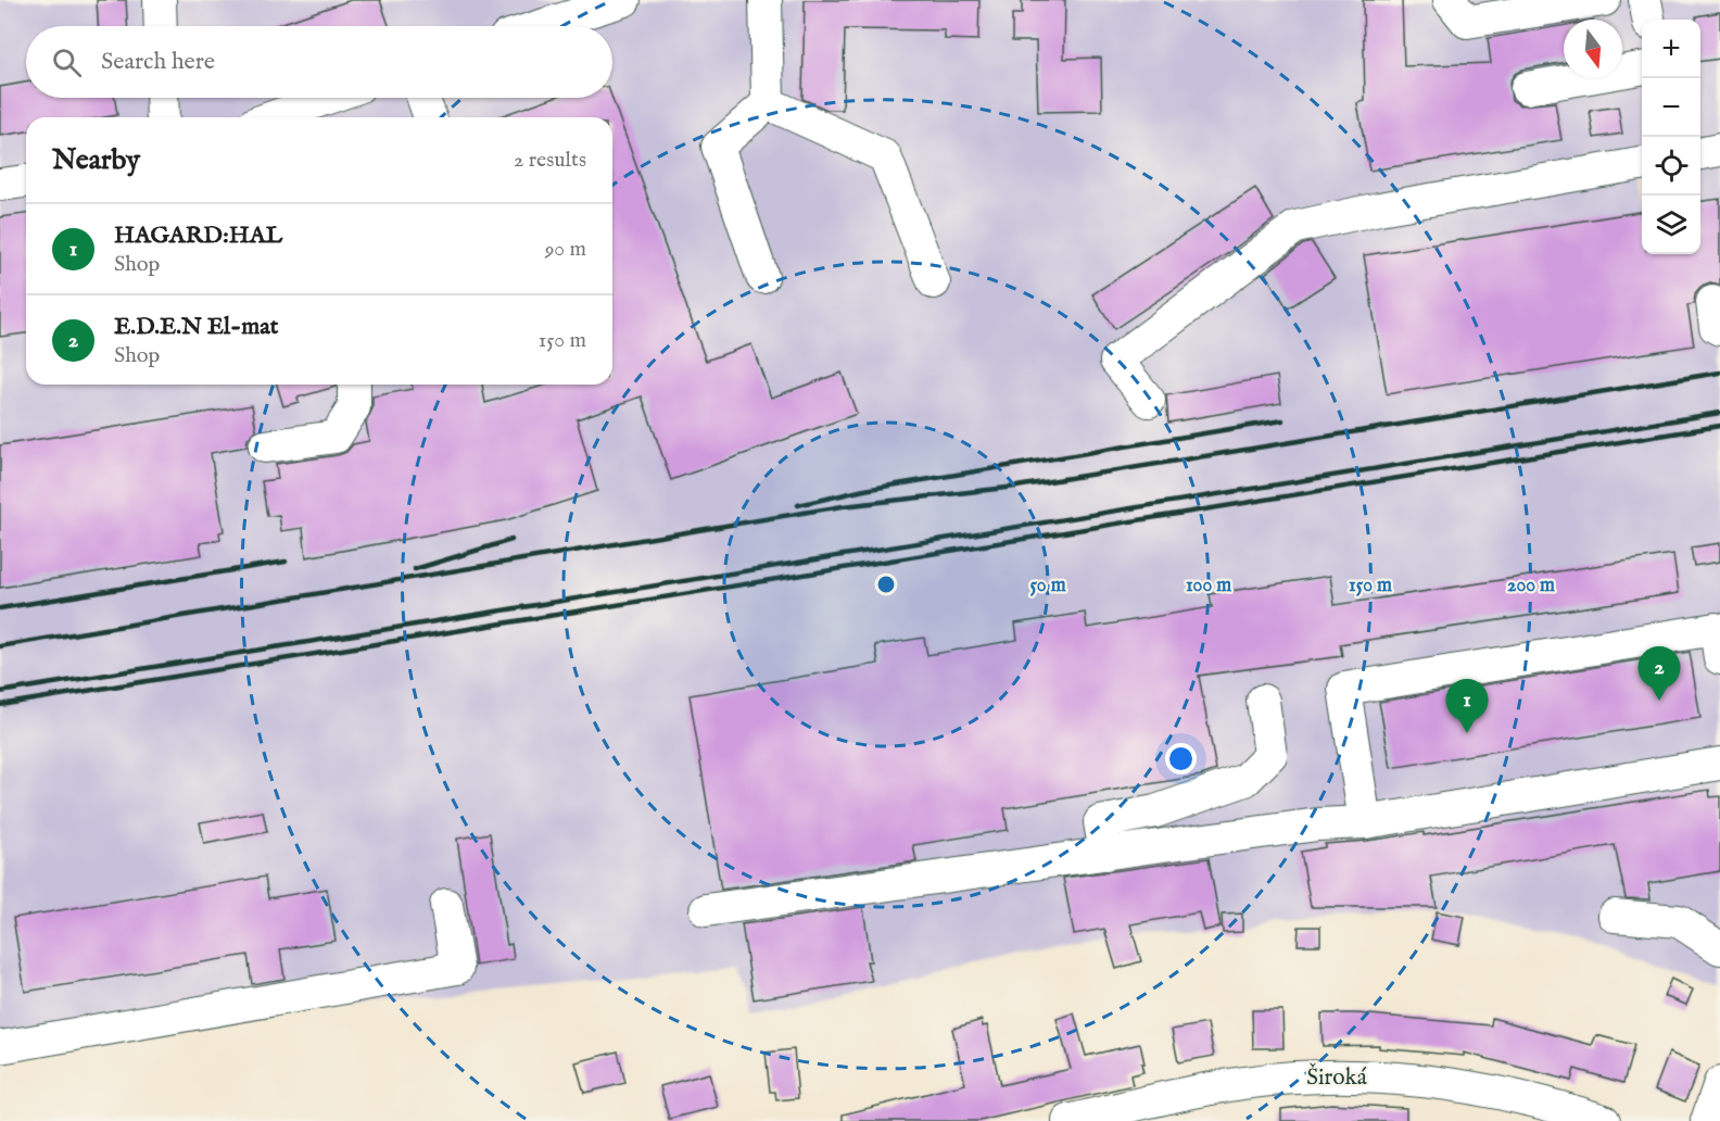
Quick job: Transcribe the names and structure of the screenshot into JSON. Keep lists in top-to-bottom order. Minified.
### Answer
{"streets":{"street":["Široká"]},"north":"bottom","page":{"map_buttons":["+","−"],"search":"Search here","heading":["Nearby","2 results"],"list":[{"mark":"1","name":"HAGARD:HAL","note":"Shop","value":"90 m"},{"mark":"2","name":"E.D.E.N El-mat","note":"Shop","value":"150 m"}],"pins":["2","1"]},"rings":["50 m","100 m","150 m","200 m"]}
